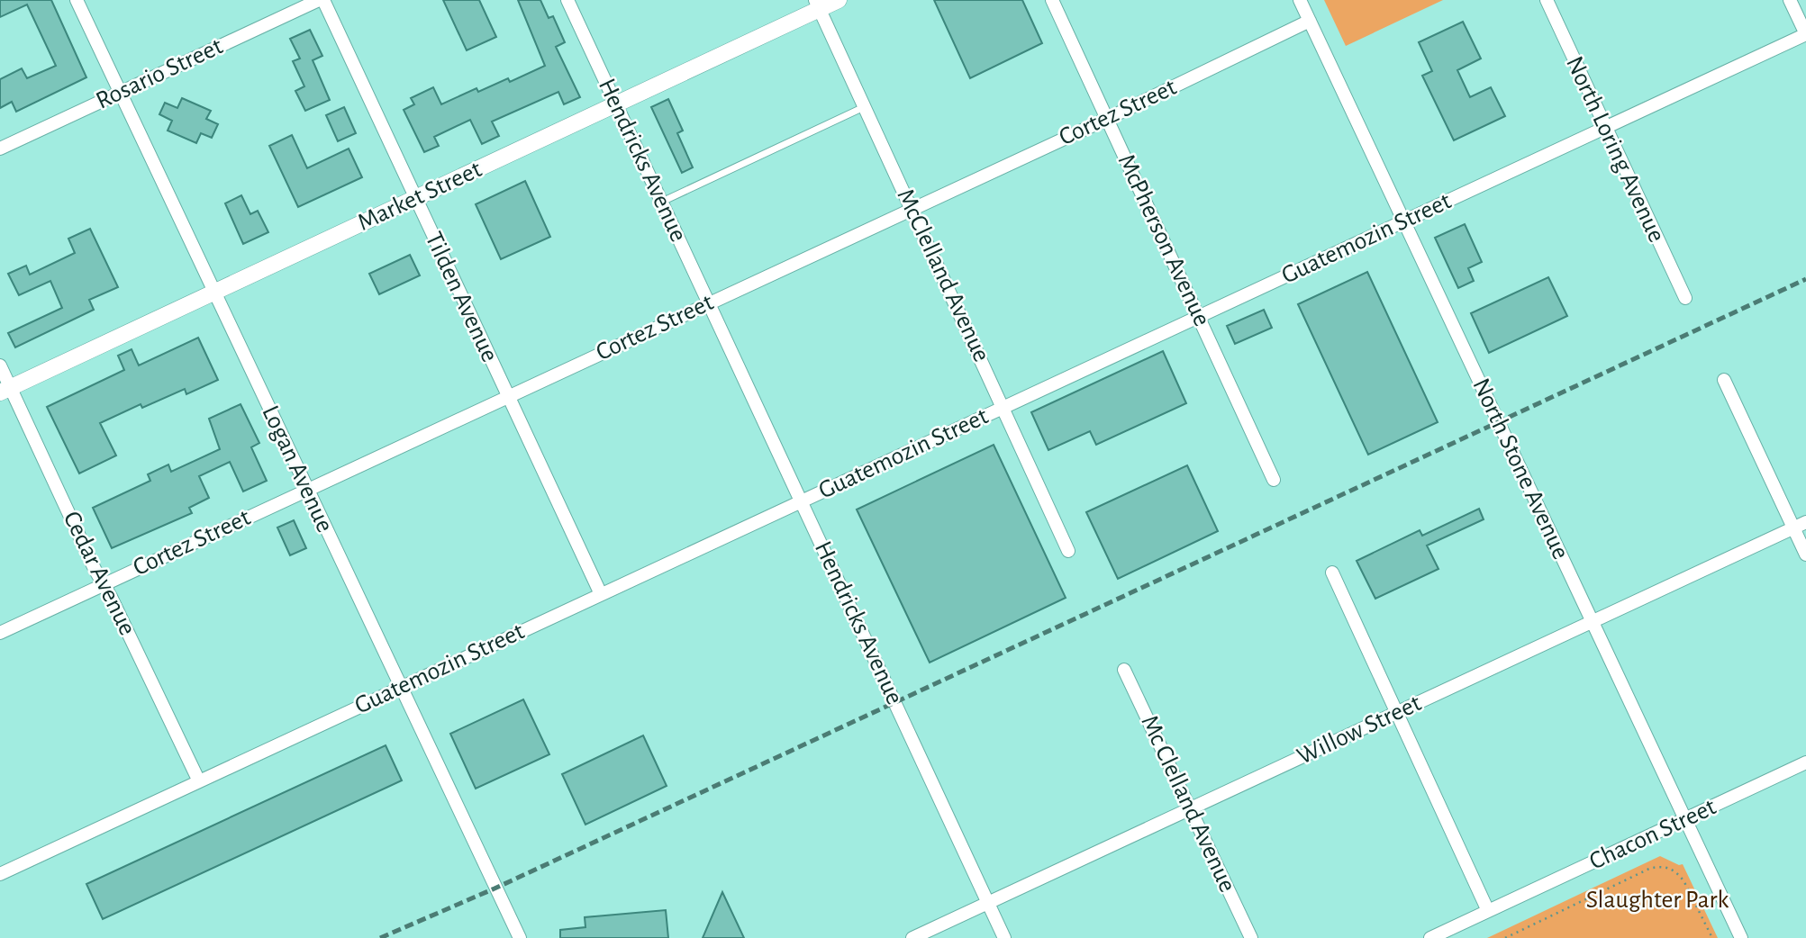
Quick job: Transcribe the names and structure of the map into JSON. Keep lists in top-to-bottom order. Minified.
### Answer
{"streets":{"street":["Rosario Street","Cortez Street","North Loring Avenue","Hendricks Avenue","Market Street","Guatemozin Street","McPherson Avenue","McClelland Avenue","Tilden Avenue","Logan Avenue","North Stone Avenue","Cedar Avenue","Willow Street","Mc Clelland Avenue","Chacon Street"]},"crossings":[["Rosario Street","Tilden Avenue"],["Rosario Street","Logan Avenue"],["Cortez Street","Hendricks Avenue"],["Cortez Street","McPherson Avenue"],["Cortez Street","McClelland Avenue"],["Cortez Street","Tilden Avenue"],["Cortez Street","Logan Avenue"],["Cortez Street","North Stone Avenue"],["Cortez Street","Cedar Avenue"],["North Loring Avenue","Guatemozin Street"],["Hendricks Avenue","Market Street"],["Hendricks Avenue","Guatemozin Street"],["Hendricks Avenue","Willow Street"],["Market Street","McClelland Avenue"],["Market Street","Tilden Avenue"],["Market Street","Logan Avenue"],["Market Street","Cedar Avenue"],["Guatemozin Street","McPherson Avenue"],["Guatemozin Street","McClelland Avenue"],["Guatemozin Street","Tilden Avenue"],["Guatemozin Street","Logan Avenue"],["Guatemozin Street","North Stone Avenue"],["Guatemozin Street","Cedar Avenue"],["North Stone Avenue","Willow Street"],["North Stone Avenue","Chacon Street"],["Willow Street","Mc Clelland Avenue"]],"parks":["Slaughter Park"]}
